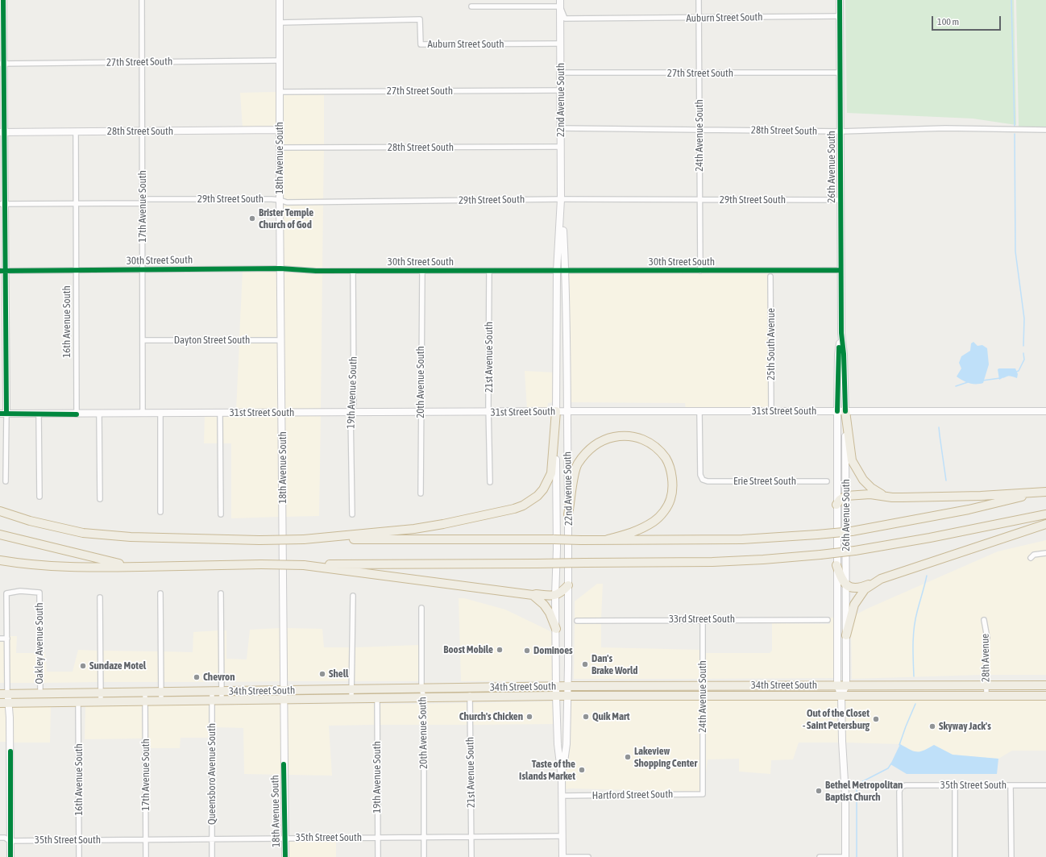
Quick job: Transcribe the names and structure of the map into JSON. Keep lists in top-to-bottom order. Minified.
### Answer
{"streets":{"highway":["34th Street South"],"street":["Auburn Street South","27th Street South","22nd Avenue South","28th Street South","24th Avenue South","18th Avenue South","26th Avenue South","29th Street South","17th Avenue South","30th Street South","16th Avenue South","Dayton Street South","25th South Avenue","21st Avenue South","20th Avenue South","19th Avenue South","31st Street South","Erie Street South","33rd Street South","Oakley Avenue South","28th Avenue","Queensboro Avenue South","35th Street South","Hartford Street South"]},"crossings":[["Auburn Street South","22nd Avenue South"],["Auburn Street South","24th Avenue South"],["Auburn Street South","18th Avenue South"],["Auburn Street South","26th Avenue South"],["27th Street South","22nd Avenue South"],["27th Street South","24th Avenue South"],["27th Street South","18th Avenue South"],["27th Street South","26th Avenue South"],["27th Street South","17th Avenue South"],["22nd Avenue South","28th Street South"],["22nd Avenue South","29th Street South"],["22nd Avenue South","30th Street South"],["22nd Avenue South","31st Street South"],["22nd Avenue South","34th Street South"],["22nd Avenue South","35th Street South"],["22nd Avenue South","Hartford Street South"],["28th Street South","24th Avenue South"],["28th Street South","18th Avenue South"],["28th Street South","26th Avenue South"],["28th Street South","17th Avenue South"],["28th Street South","16th Avenue South"],["24th Avenue South","29th Street South"],["24th Avenue South","30th Street South"],["24th Avenue South","33rd Street South"],["24th Avenue South","34th Street South"],["24th Avenue South","Hartford Street South"],["18th Avenue South","29th Street South"],["18th Avenue South","30th Street South"],["18th Avenue South","Dayton Street South"],["18th Avenue South","31st Street South"],["18th Avenue South","34th Street South"],["18th Avenue South","35th Street South"],["26th Avenue South","29th Street South"],["26th Avenue South","30th Street South"],["26th Avenue South","31st Street South"],["26th Avenue South","34th Street South"],["29th Street South","17th Avenue South"],["29th Street South","16th Avenue South"],["17th Avenue South","30th Street South"],["17th Avenue South","Dayton Street South"],["17th Avenue South","31st Street South"],["17th Avenue South","34th Street South"],["17th Avenue South","35th Street South"],["30th Street South","16th Avenue South"],["30th Street South","21st Avenue South"],["30th Street South","20th Avenue South"],["30th Street South","19th Avenue South"],["16th Avenue South","31st Street South"],["16th Avenue South","34th Street South"],["16th Avenue South","35th Street South"],["25th South Avenue","31st Street South"],["21st Avenue South","31st Street South"],["21st Avenue South","34th Street South"],["21st Avenue South","35th Street South"],["20th Avenue South","31st Street South"],["20th Avenue South","34th Street South"],["20th Avenue South","35th Street South"],["19th Avenue South","31st Street South"],["19th Avenue South","34th Street South"],["19th Avenue South","35th Street South"],["31st Street South","Erie Street South"],["Oakley Avenue South","34th Street South"],["28th Avenue","34th Street South"],["34th Street South","Queensboro Avenue South"],["Queensboro Avenue South","35th Street South"]],"places":["Brister Temple Church of God","Boost Mobile","Dominoes","Dan's Brake World","Sundaze Motel","Shell","Chevron","Church's Chicken","Quik Mart","Out of the Closet - Saint Petersburg","Skyway Jack's","Lakeview Shopping Center","Taste of the Islands Market","Bethel Metropolitan Baptist Church"],"scale_bar":"100 m"}
